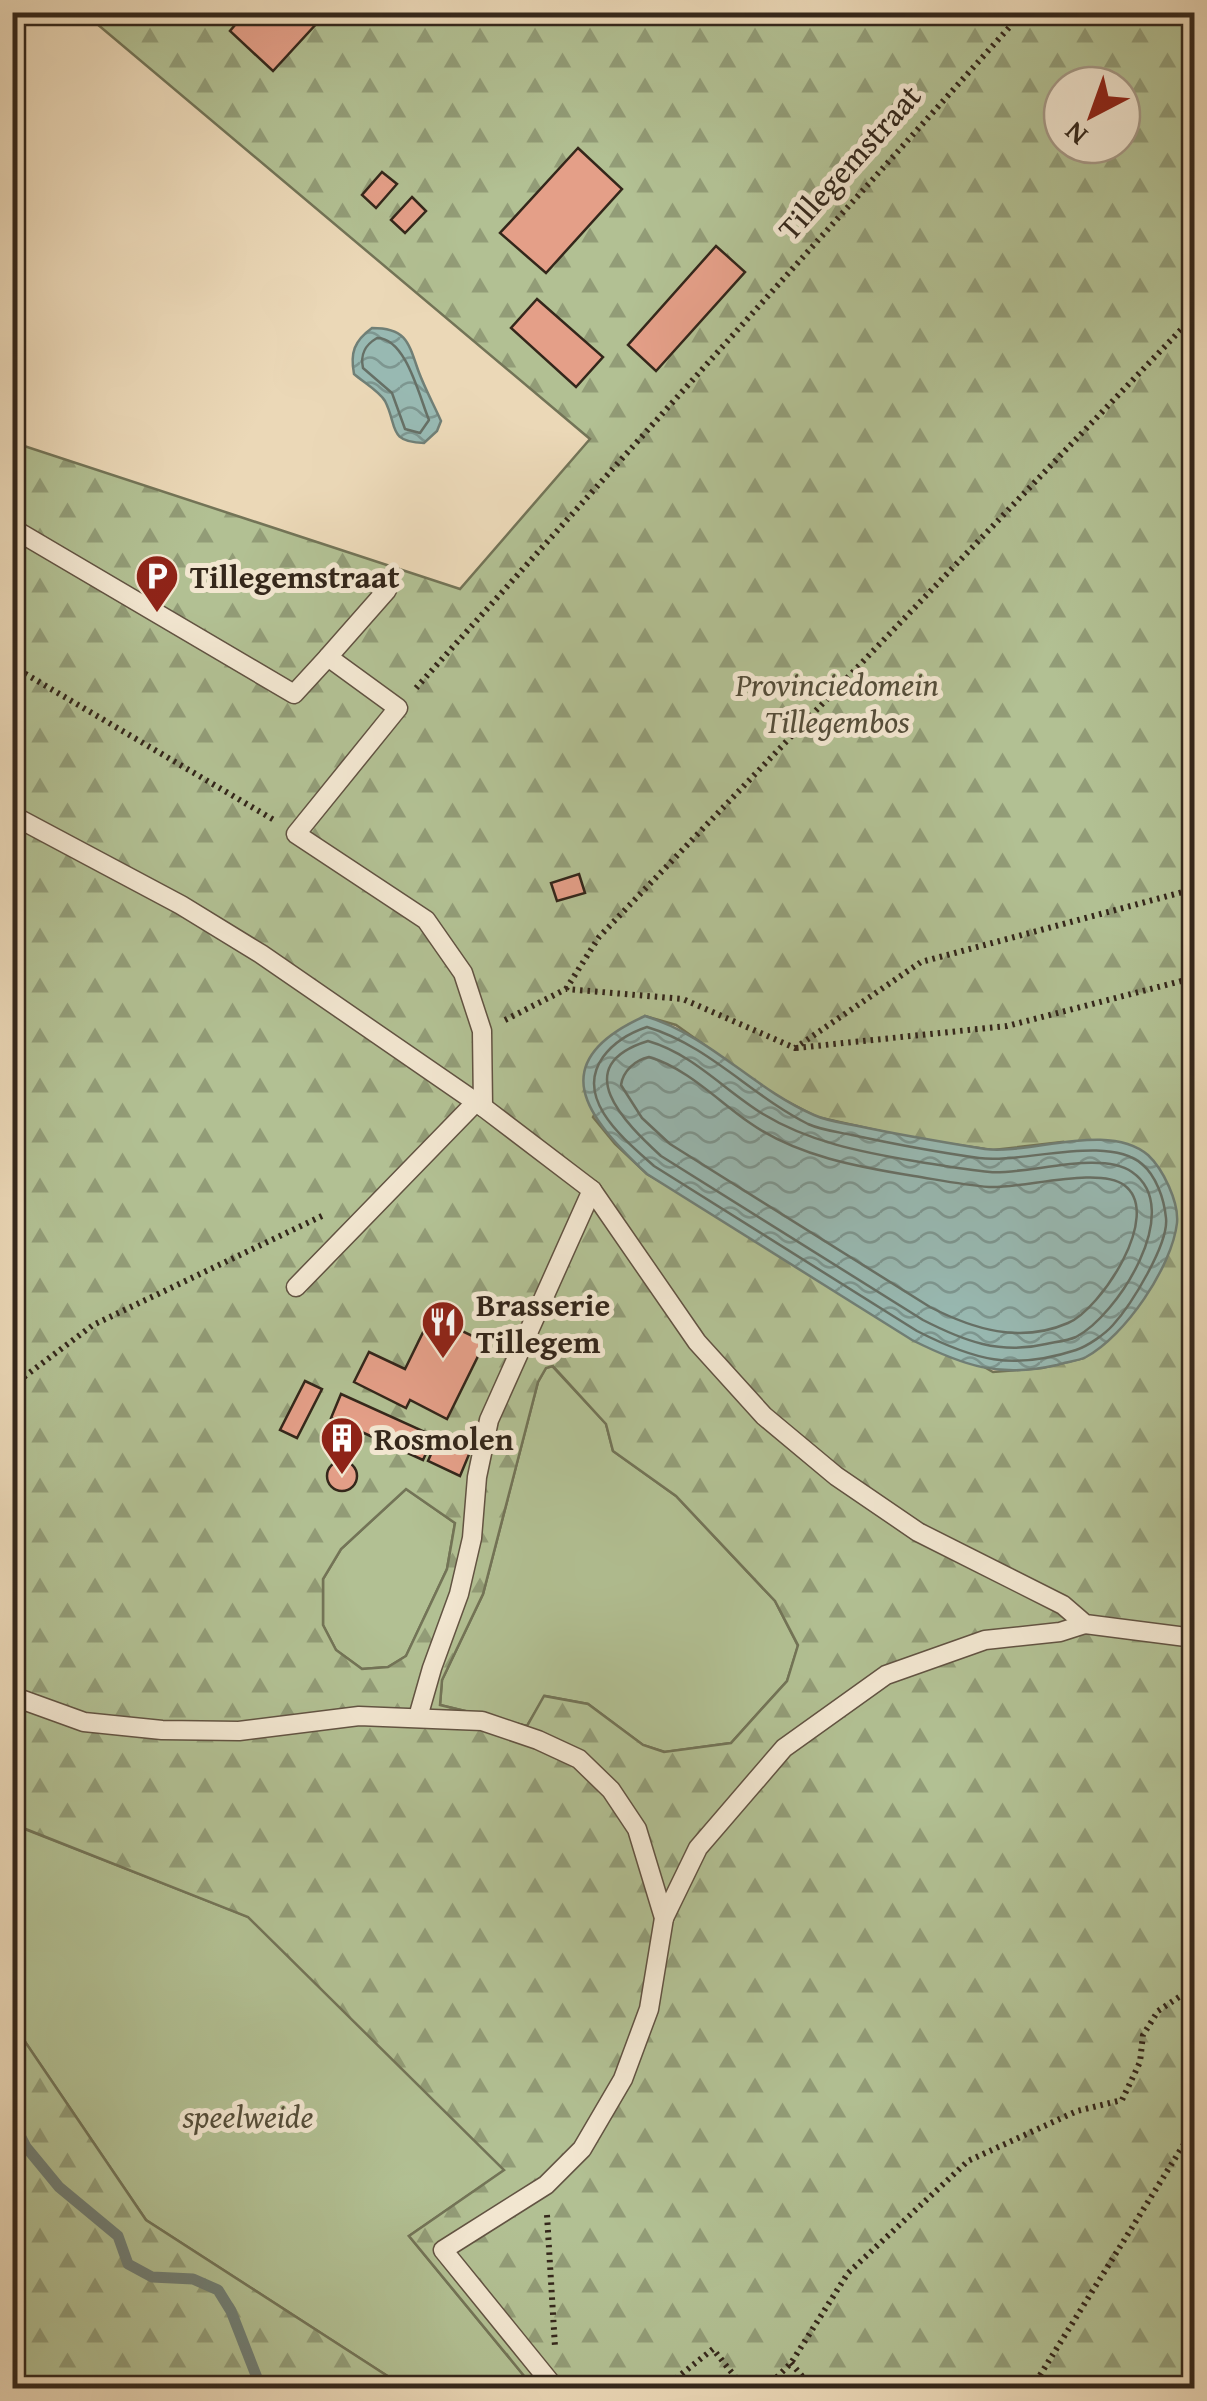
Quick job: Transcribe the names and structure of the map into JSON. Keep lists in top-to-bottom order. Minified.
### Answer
{"streets":{"path":["Tillegemstraat"]},"parks":["Provinciedomein Tillegembos","speelweide"],"places":{"parking":["Tillegemstraat"],"restaurant":["Brasserie Tillegem"],"building":["Rosmolen"]},"north":"bottom left"}
